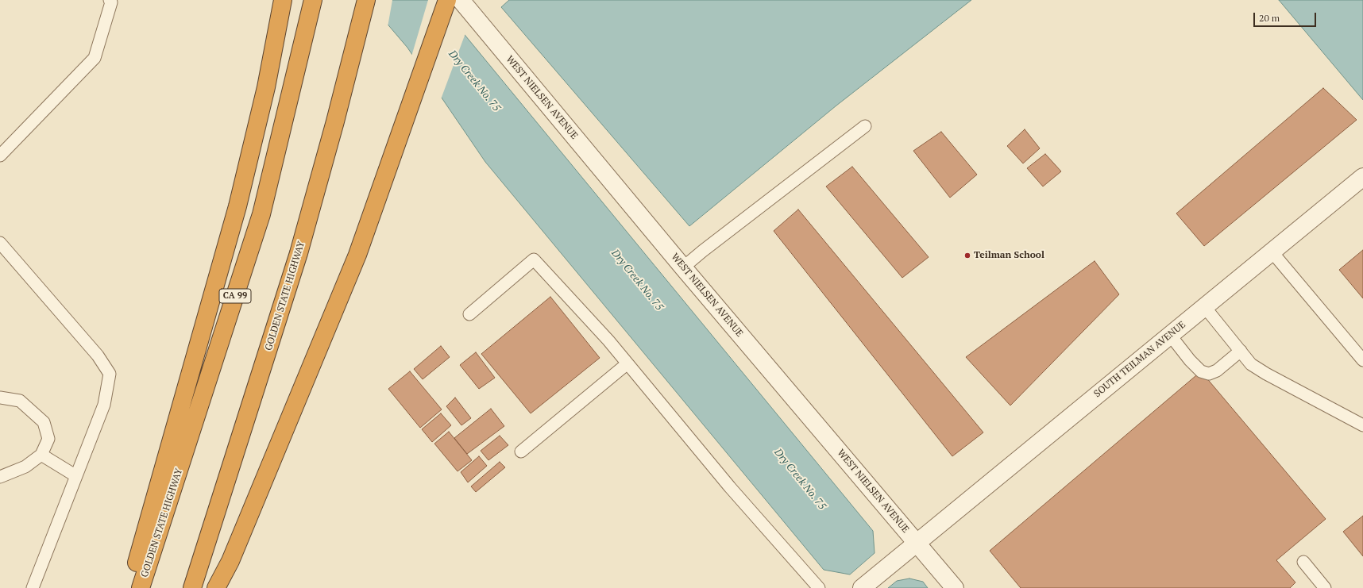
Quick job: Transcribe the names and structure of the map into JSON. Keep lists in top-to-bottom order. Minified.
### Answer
{"streets":{"highway":["CA 99","GOLDEN STATE HIGHWAY"],"street":["WEST NIELSEN AVENUE","SOUTH TEILMAN AVENUE"]},"crossings":[["WEST NIELSEN AVENUE","SOUTH TEILMAN AVENUE"]],"water":["Dry Creek No. 75"],"places":["Teilman School"],"scale_bar":"20 m"}
